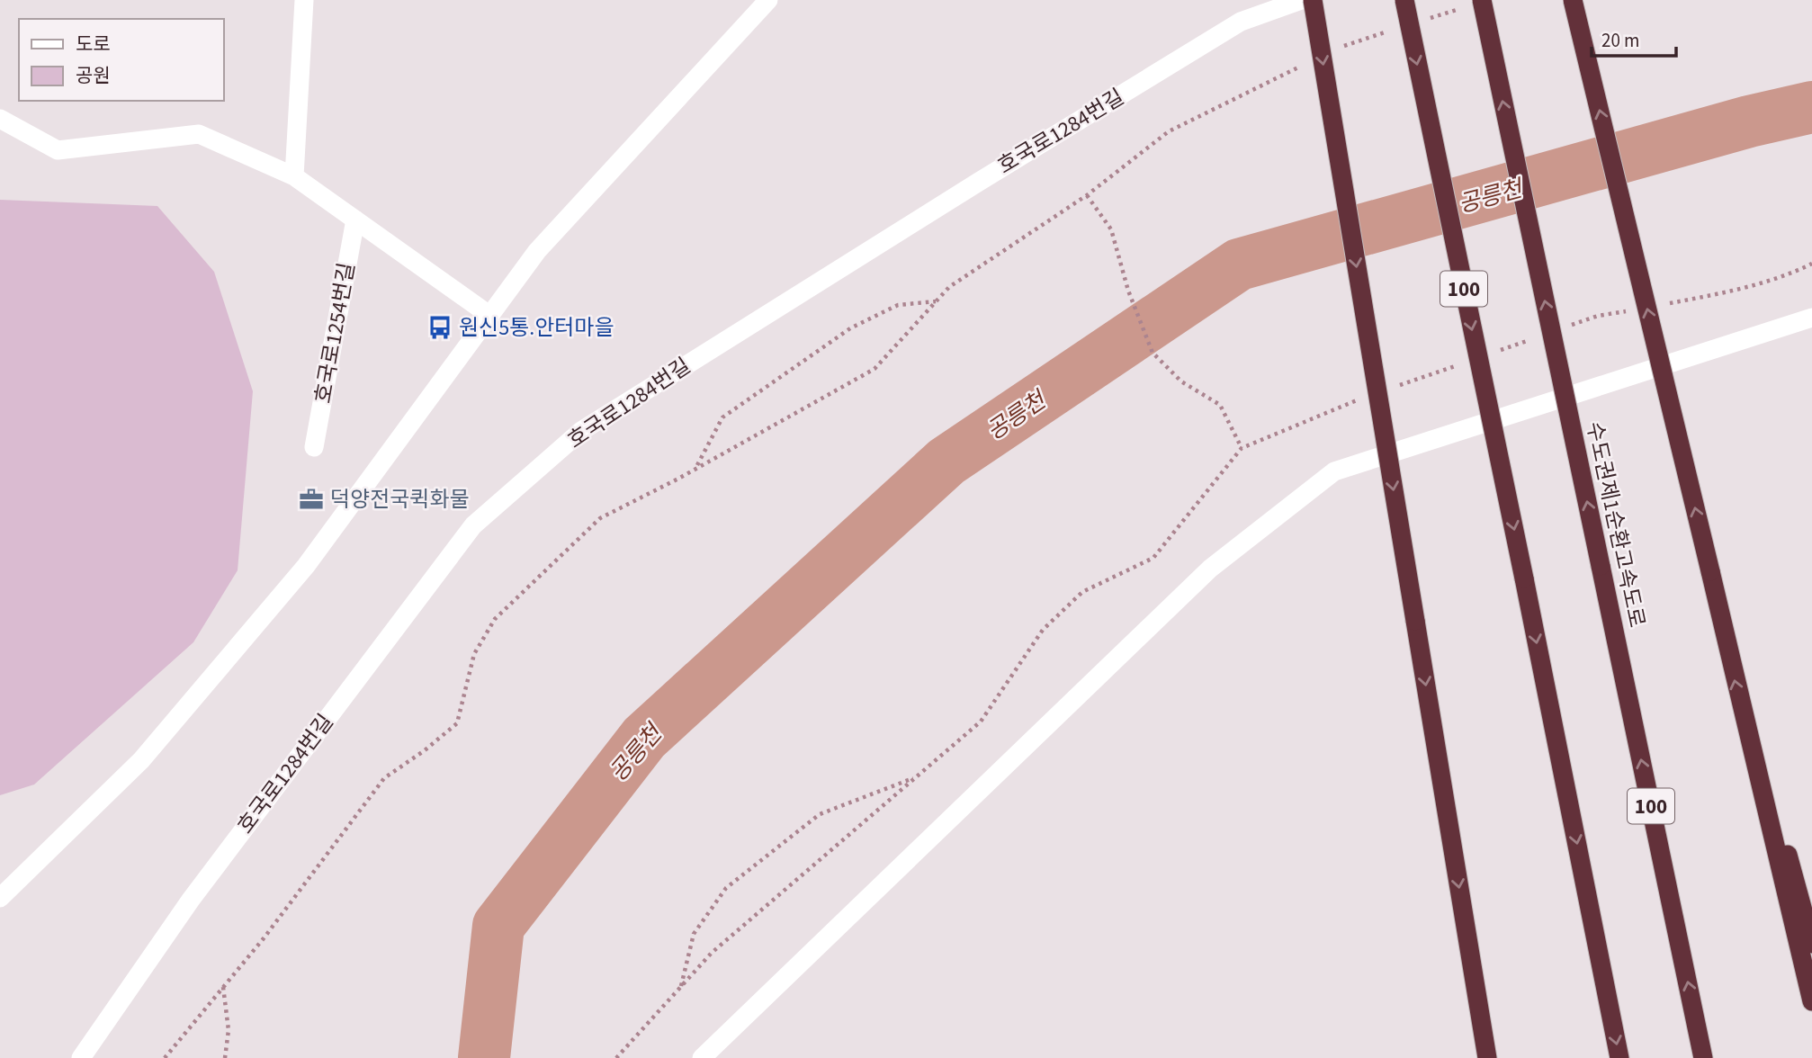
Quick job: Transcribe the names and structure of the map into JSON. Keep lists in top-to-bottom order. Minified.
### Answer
{"streets":{"highway":["100","수도권제1순환고속도로"],"street":["호국로1284번길","호국로1254번길"]},"water":["공릉천"],"places":{"bus stop":["원신5통.안터마을"],"office":["덕양전국퀵화물"]},"legend":["도로","공원"],"scale_bar":"20 m"}
